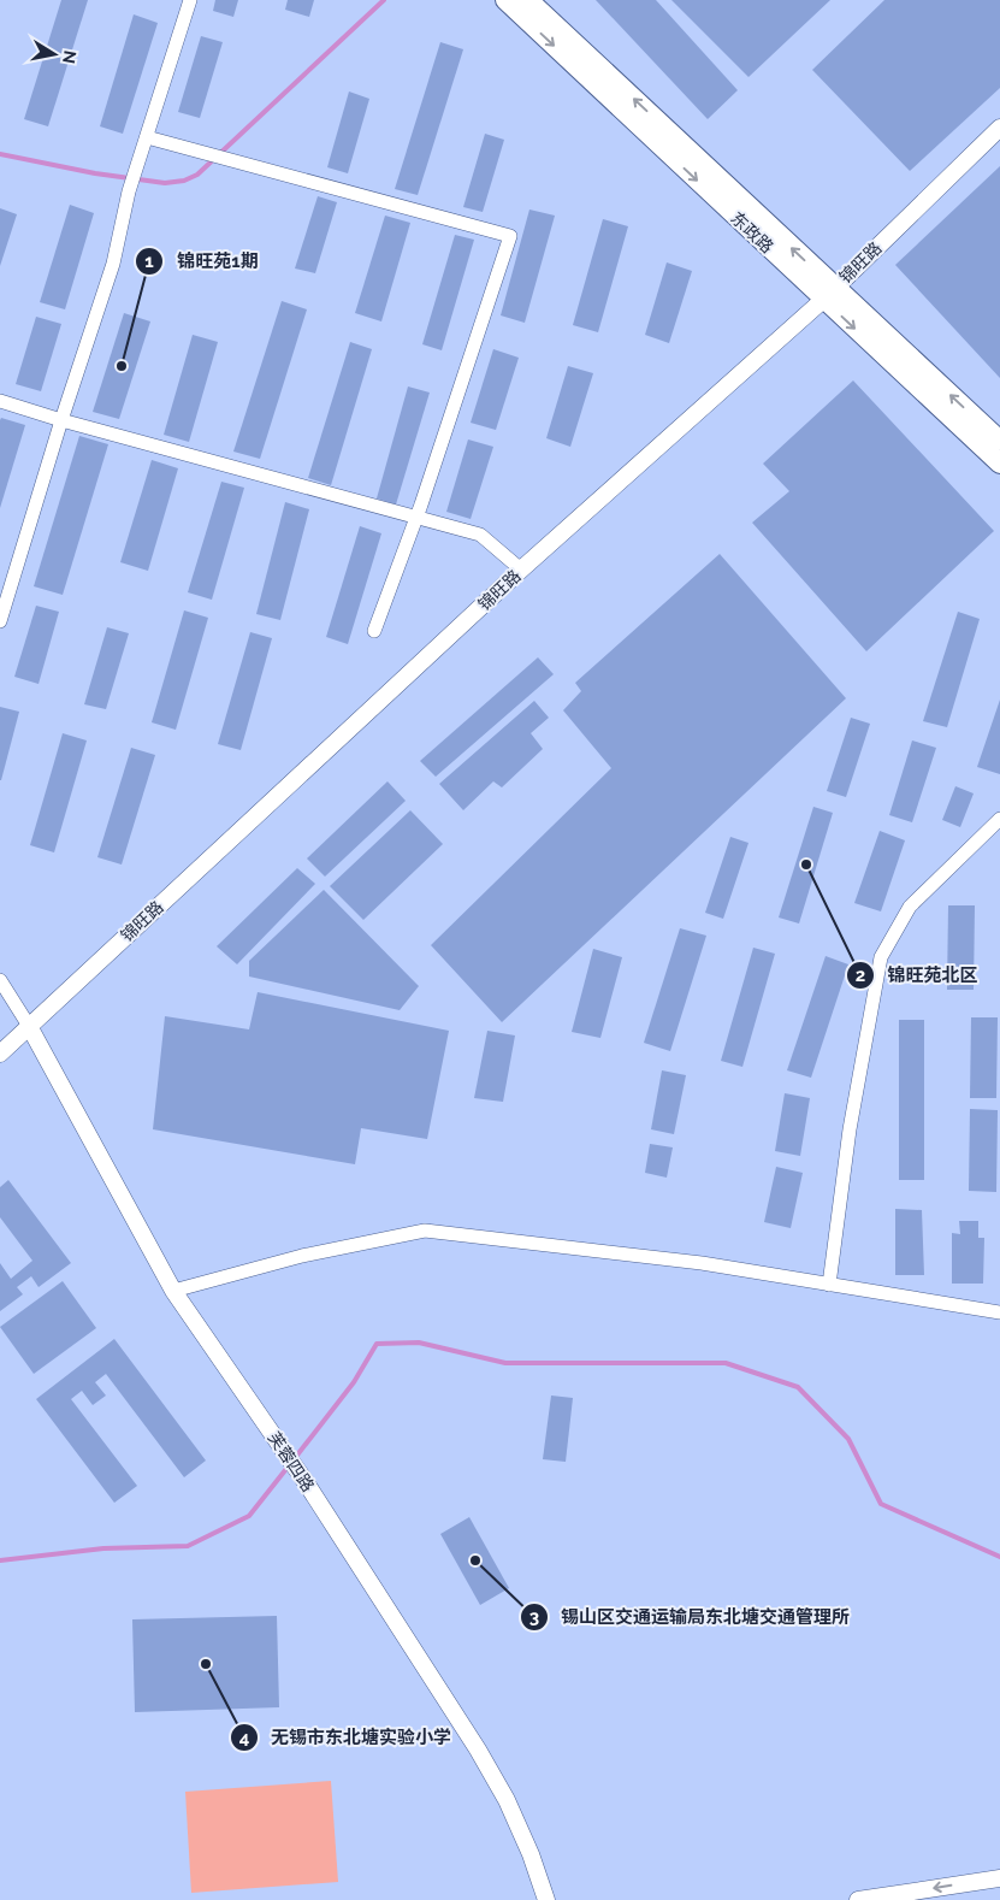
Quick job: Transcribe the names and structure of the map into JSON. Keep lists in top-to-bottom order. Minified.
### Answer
{"streets":{"main road":["东政路"],"street":["锦旺路","芙蓉四路"]},"crossings":[["东政路","锦旺路"],["锦旺路","芙蓉四路"]],"places":["锦旺苑1期","锦旺苑北区","锡山区交通运输局东北塘交通管理所","无锡市东北塘实验小学"],"north":"right"}
